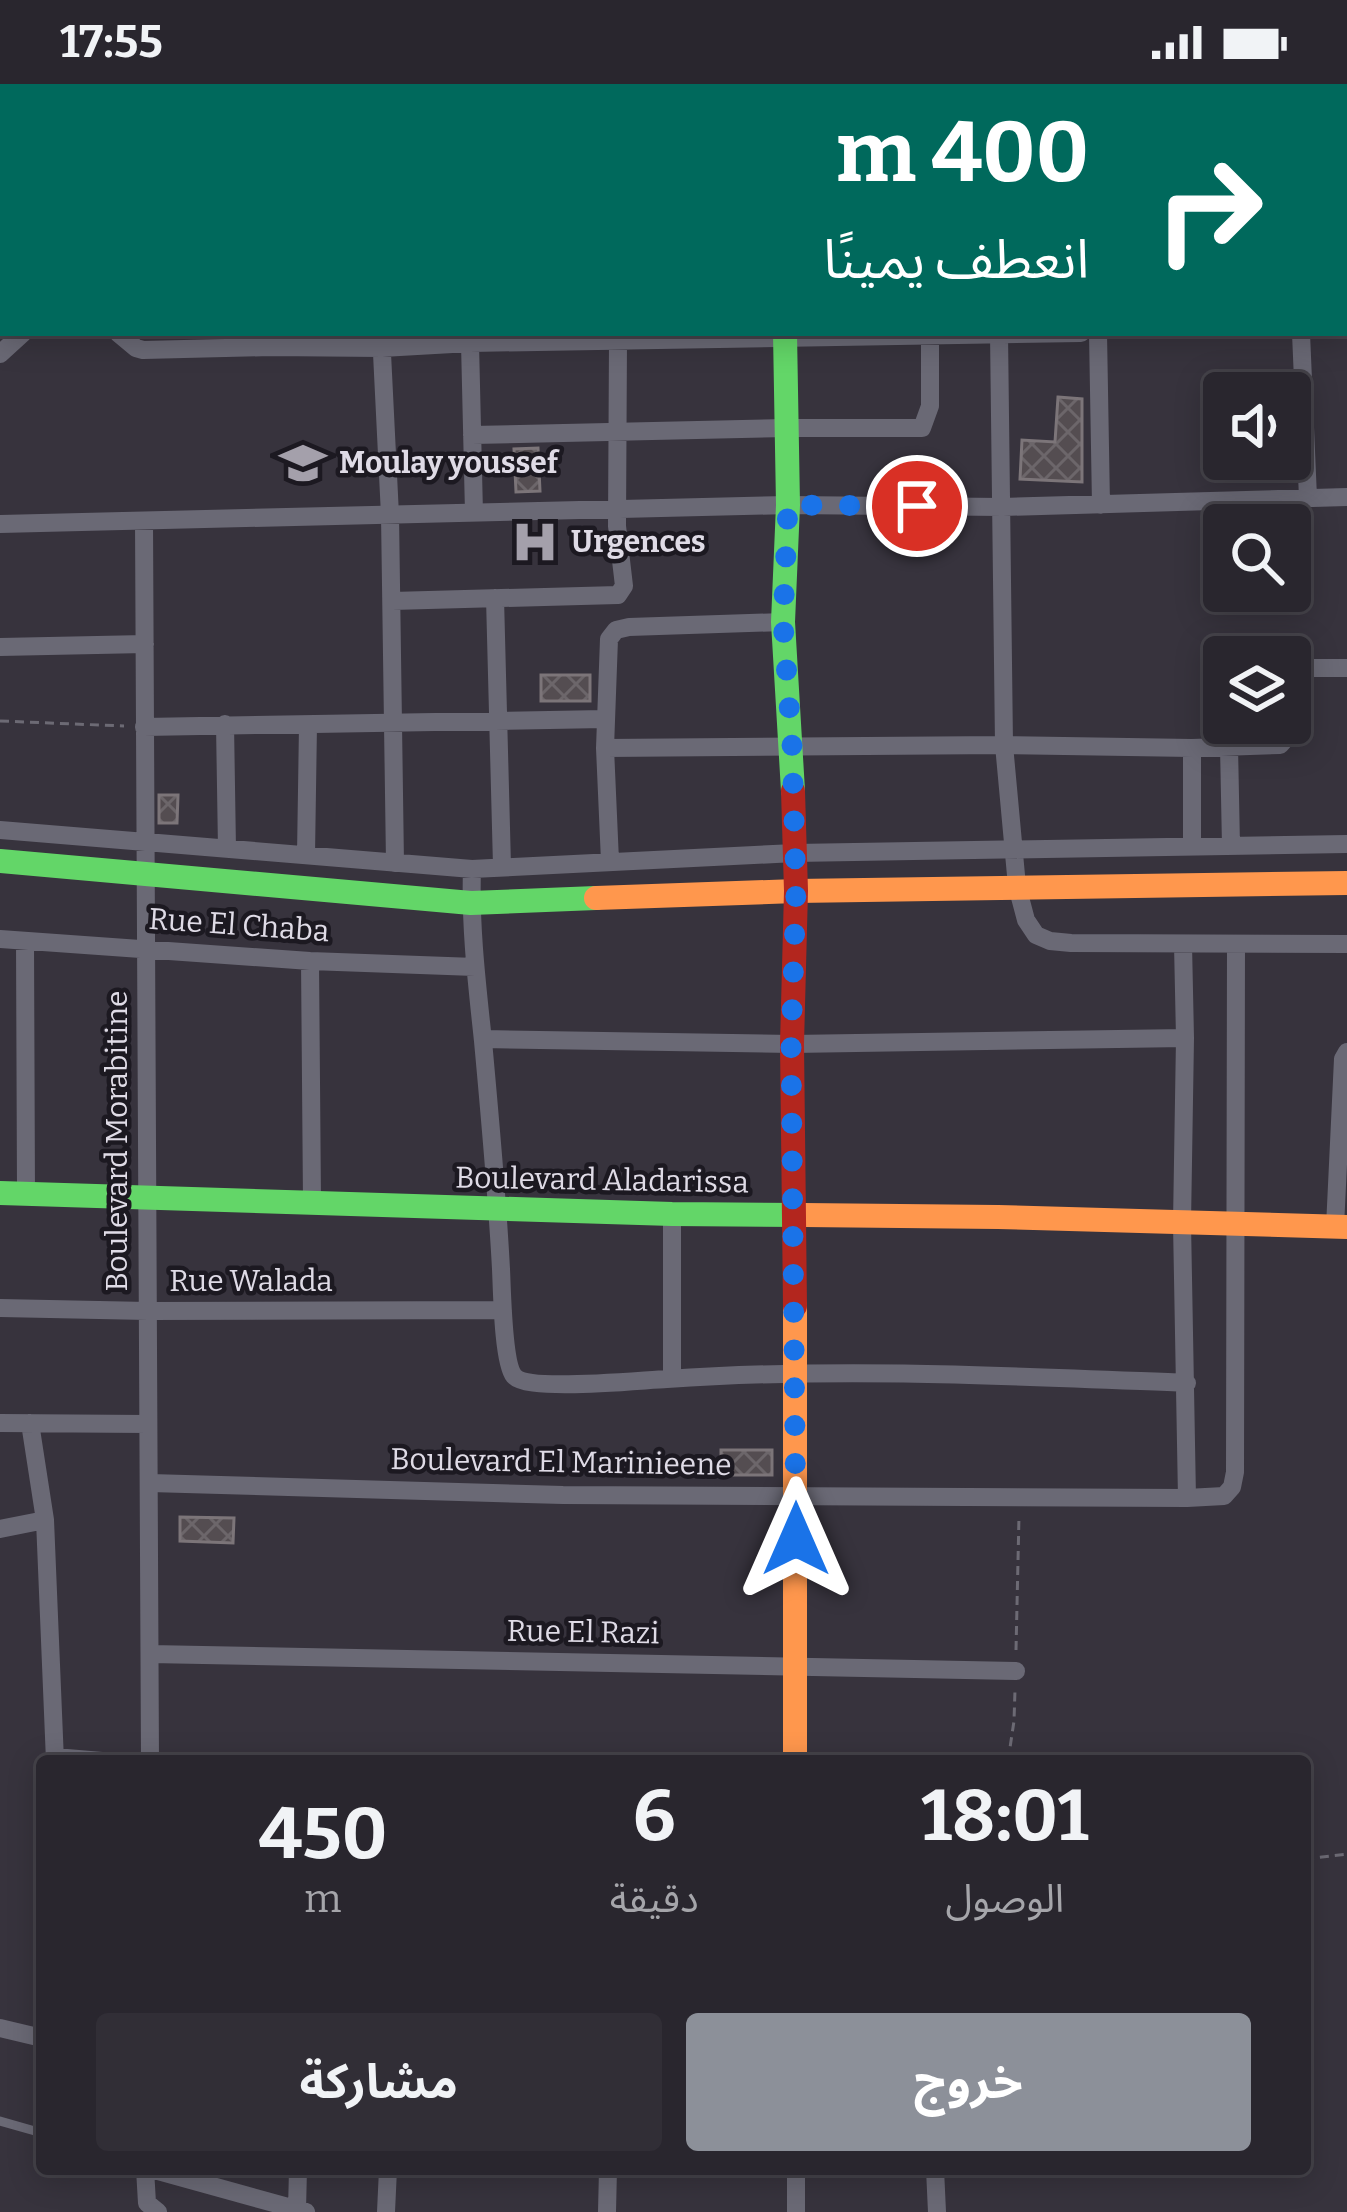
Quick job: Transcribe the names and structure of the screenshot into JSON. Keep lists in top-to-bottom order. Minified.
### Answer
{"streets":{"street":["Rue El Chaba","Boulevard Morabitine","Boulevard Aladarissa","Rue Walada","Boulevard El Marinieene","Rue El Razi"]},"crossings":[["Rue El Chaba","Boulevard Morabitine"],["Boulevard Morabitine","Boulevard Aladarissa"],["Boulevard Morabitine","Rue Walada"],["Boulevard Morabitine","Boulevard El Marinieene"],["Boulevard Morabitine","Rue El Razi"]],"places":{"school or university":["Moulay youssef"],"hospital":["Urgences"]},"page":{"status":"17:55","turn":["400 m","انعطف يمينًا"],"eta":["18:01","الوصول","6","دقيقة","450","m"],"buttons":["خروج","مشاركة"]}}
